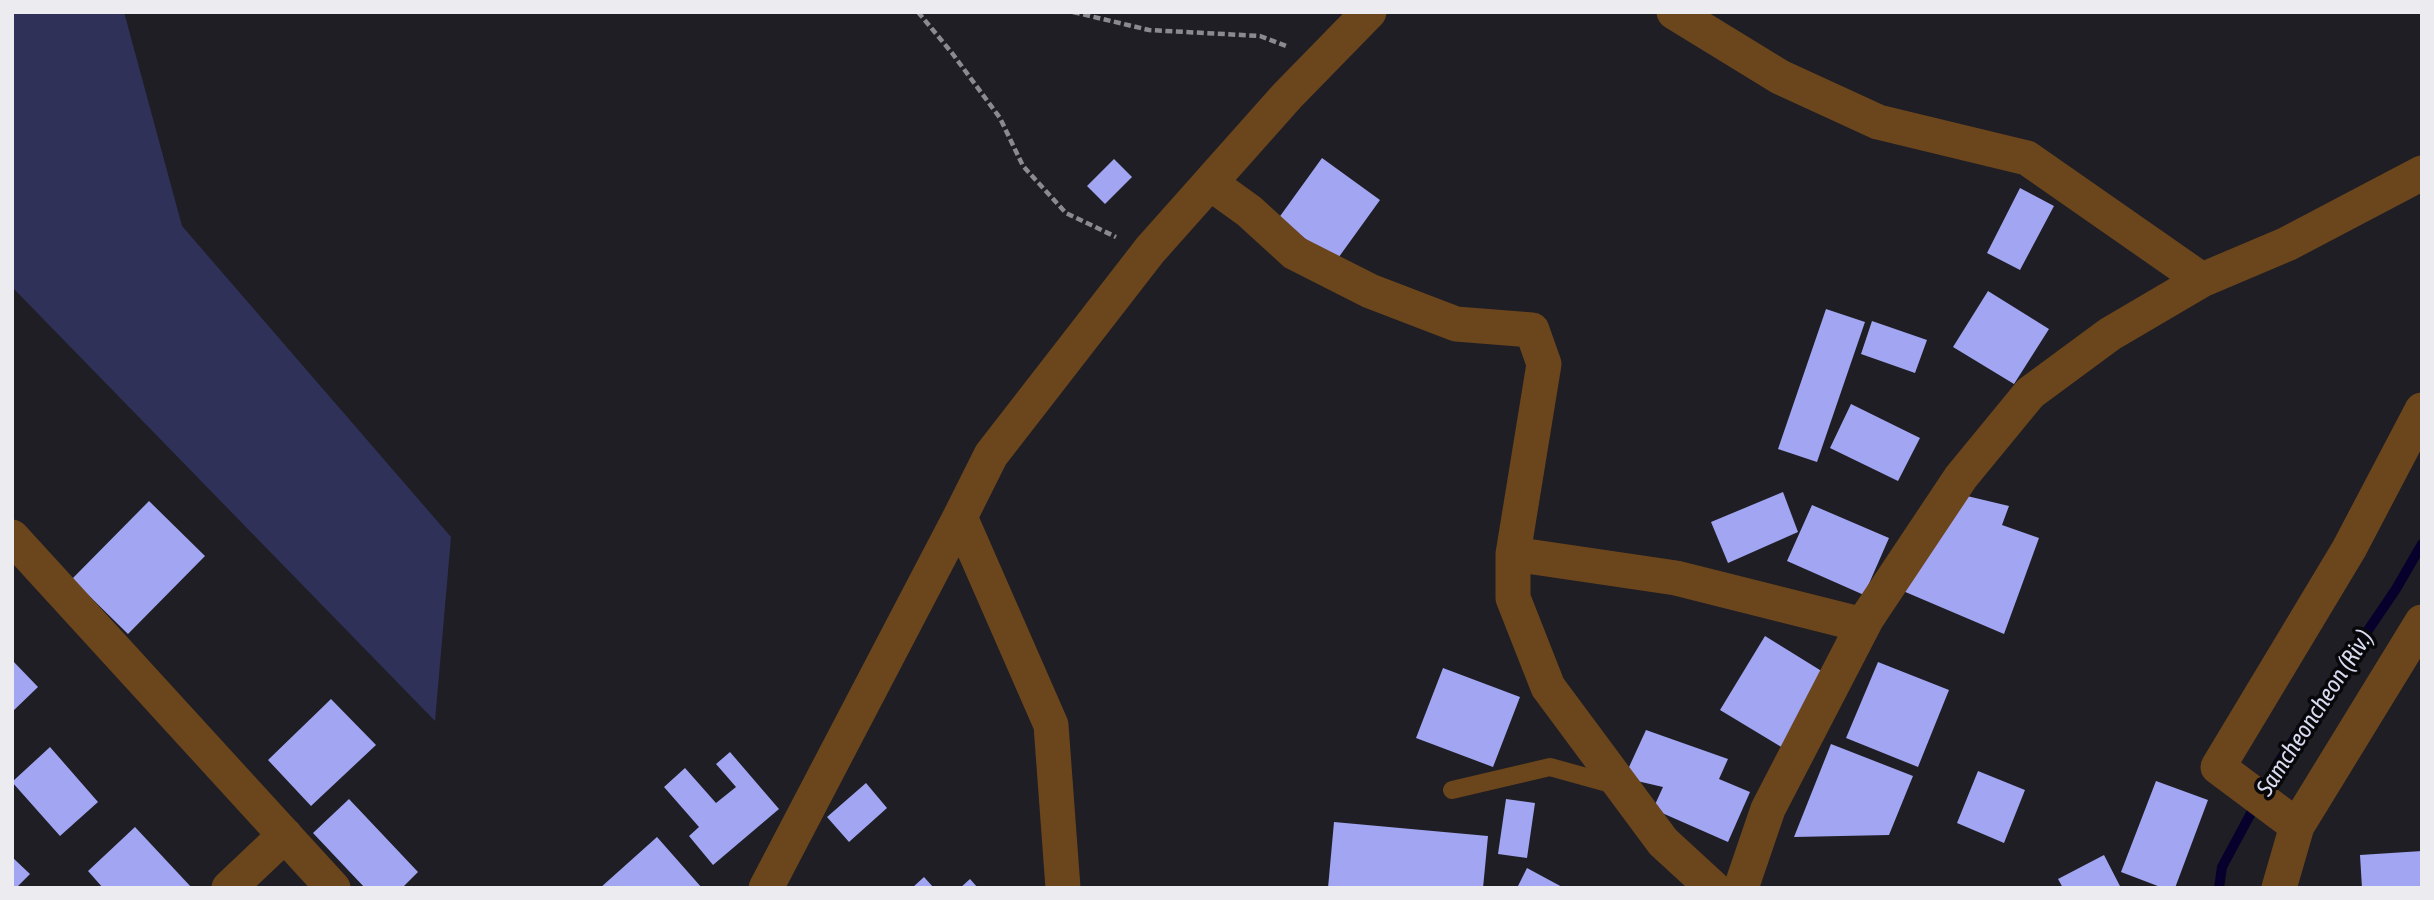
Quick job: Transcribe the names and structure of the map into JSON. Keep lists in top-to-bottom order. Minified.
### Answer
{"water":["Samcheoncheon (Riv.)"]}
